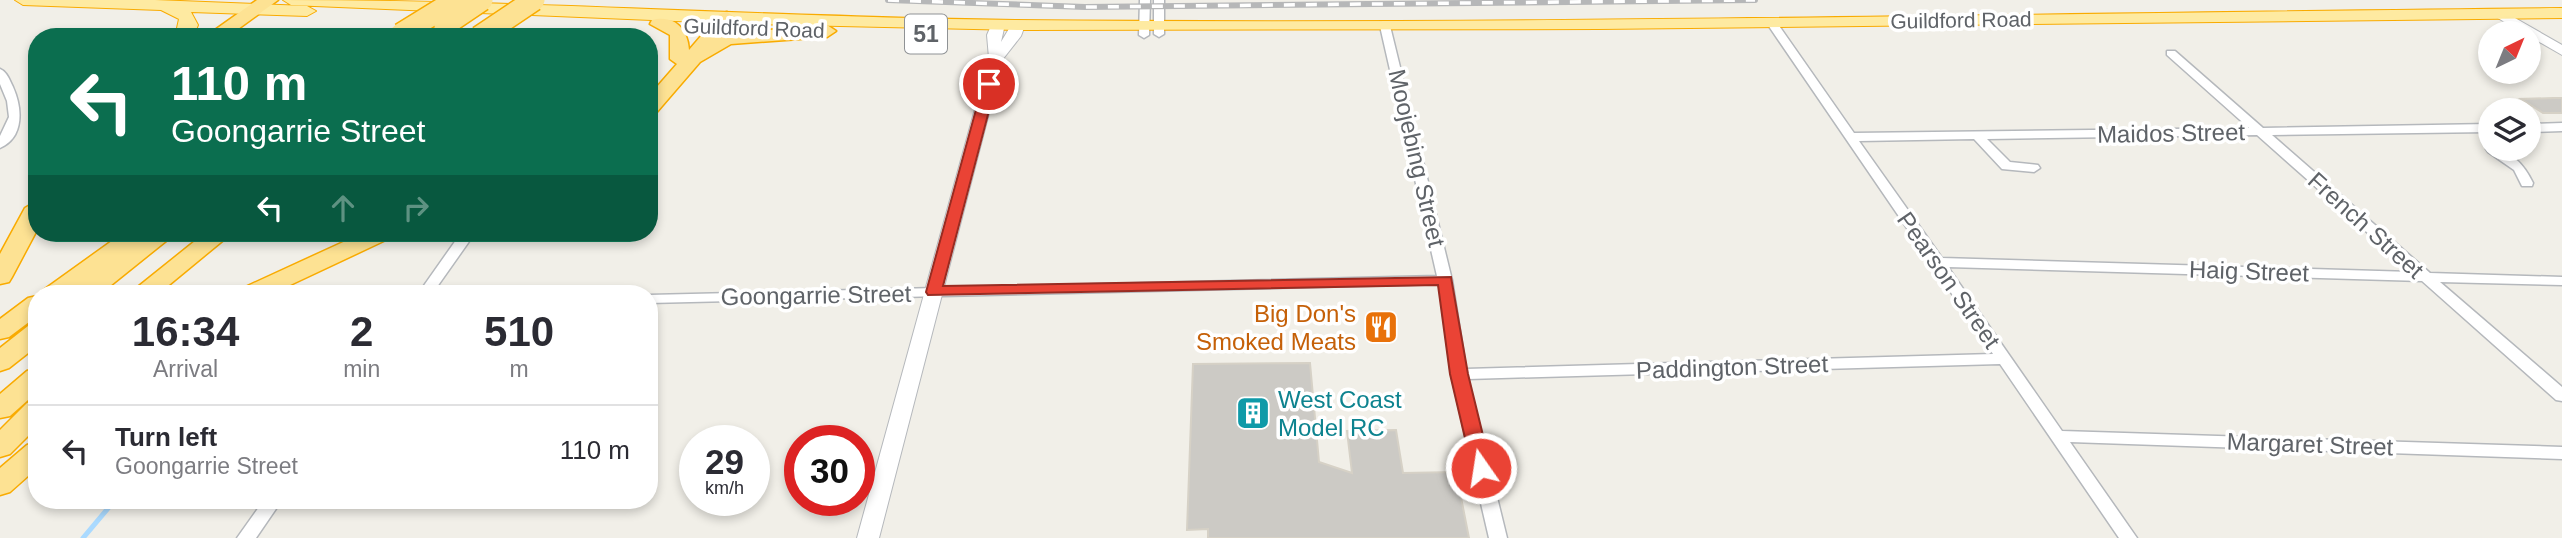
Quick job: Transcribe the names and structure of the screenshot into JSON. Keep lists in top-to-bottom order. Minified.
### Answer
{"streets":{"highway":["Guildford Road","51"],"street":["Maidos Street","Moojebing Street","French Street","Haig Street","Pearson Street","Goongarrie Street","Paddington Street","Margaret Street"]},"crossings":[["Guildford Road","Moojebing Street"],["Guildford Road","Pearson Street"],["Maidos Street","French Street"],["Maidos Street","Pearson Street"],["Moojebing Street","Goongarrie Street"],["Moojebing Street","Paddington Street"],["French Street","Haig Street"],["Haig Street","Pearson Street"],["Pearson Street","Paddington Street"],["Pearson Street","Margaret Street"]],"places":{"restaurant":["Big Don's Smoked Meats"],"building":["West Coast Model RC"]},"north":"top right","page":{"turn":["110 m","Goongarrie Street"],"eta":["16:34","Arrival","2","min","510","m"],"list":[{"name":"Turn left","note":"Goongarrie Street","value":"110 m"}],"speed":"29 km/h","limit":"30"}}
